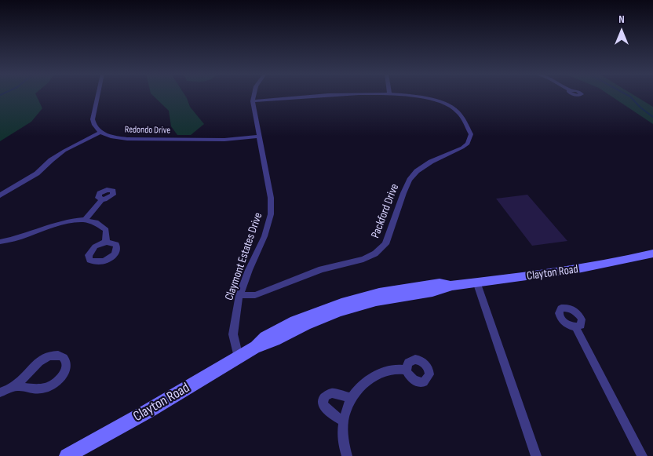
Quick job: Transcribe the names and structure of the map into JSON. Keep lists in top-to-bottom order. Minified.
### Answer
{"streets":{"main road":["Clayton Road"],"street":["Redondo Drive","Packford Drive","Claymont Estates Drive"]},"crossings":[["Redondo Drive","Claymont Estates Drive"],["Packford Drive","Claymont Estates Drive"],["Claymont Estates Drive","Clayton Road"]],"north":"top"}
